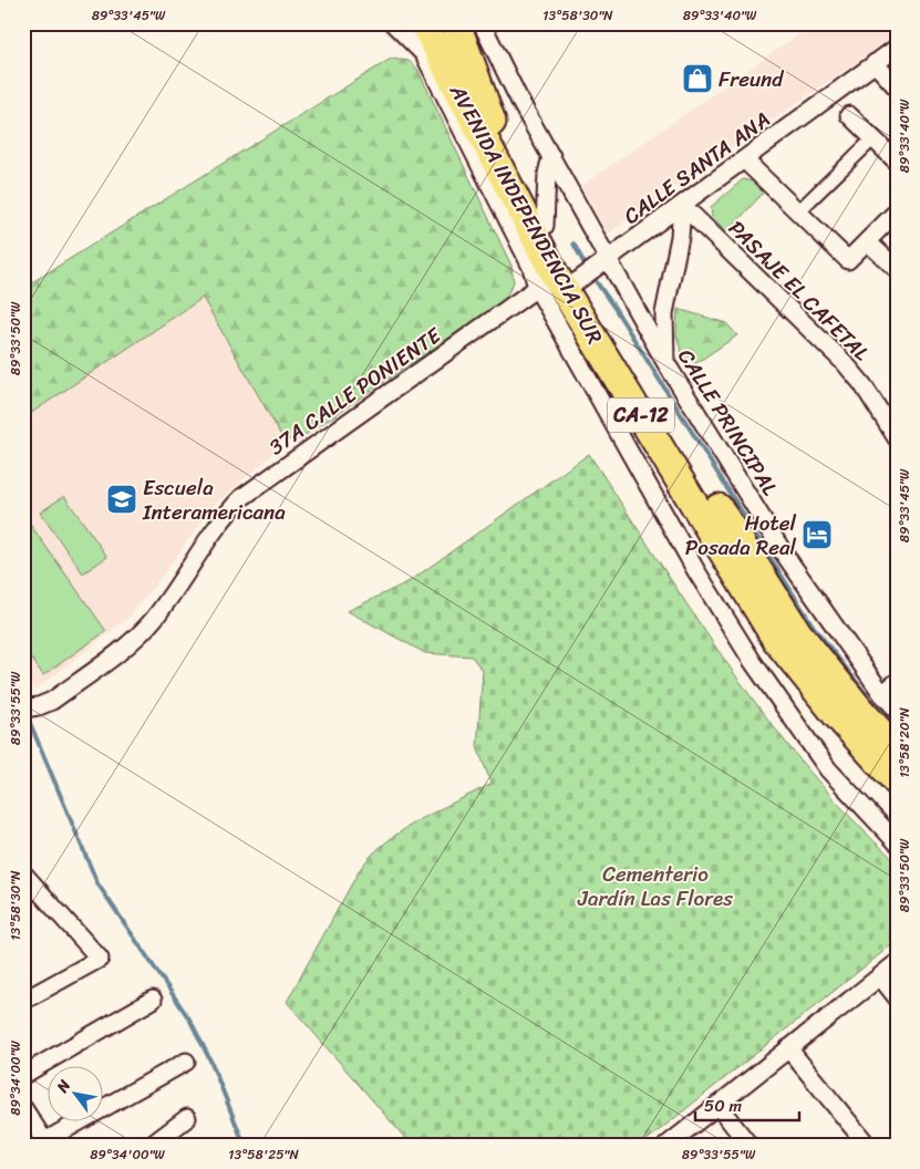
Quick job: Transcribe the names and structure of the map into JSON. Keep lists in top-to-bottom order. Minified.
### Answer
{"streets":{"highway":["AVENIDA INDEPENDENCIA SUR","CA-12"],"street":["CALLE SANTA ANA","PASAJE EL CAFETAL","37A CALLE PONIENTE","CALLE PRINCIPAL"]},"crossings":[["CALLE SANTA ANA","AVENIDA INDEPENDENCIA SUR"],["CALLE SANTA ANA","PASAJE EL CAFETAL"],["CALLE SANTA ANA","37A CALLE PONIENTE"],["CALLE SANTA ANA","CALLE PRINCIPAL"],["AVENIDA INDEPENDENCIA SUR","37A CALLE PONIENTE"]],"parks":["Cementerio Jardín Las Flores"],"places":{"shop":["Freund"],"school or university":["Escuela Interamericana"],"hotel":["Hotel Posada Real"]},"scale_bar":"50 m","north":"top left","coordinates":["89°33'45\"W","13°58'30\"N","89°33'40\"W","89°33'50\"W","89°33'55\"W","13°58'20\"N","89°34'00\"W","13°58'25\"N"]}
